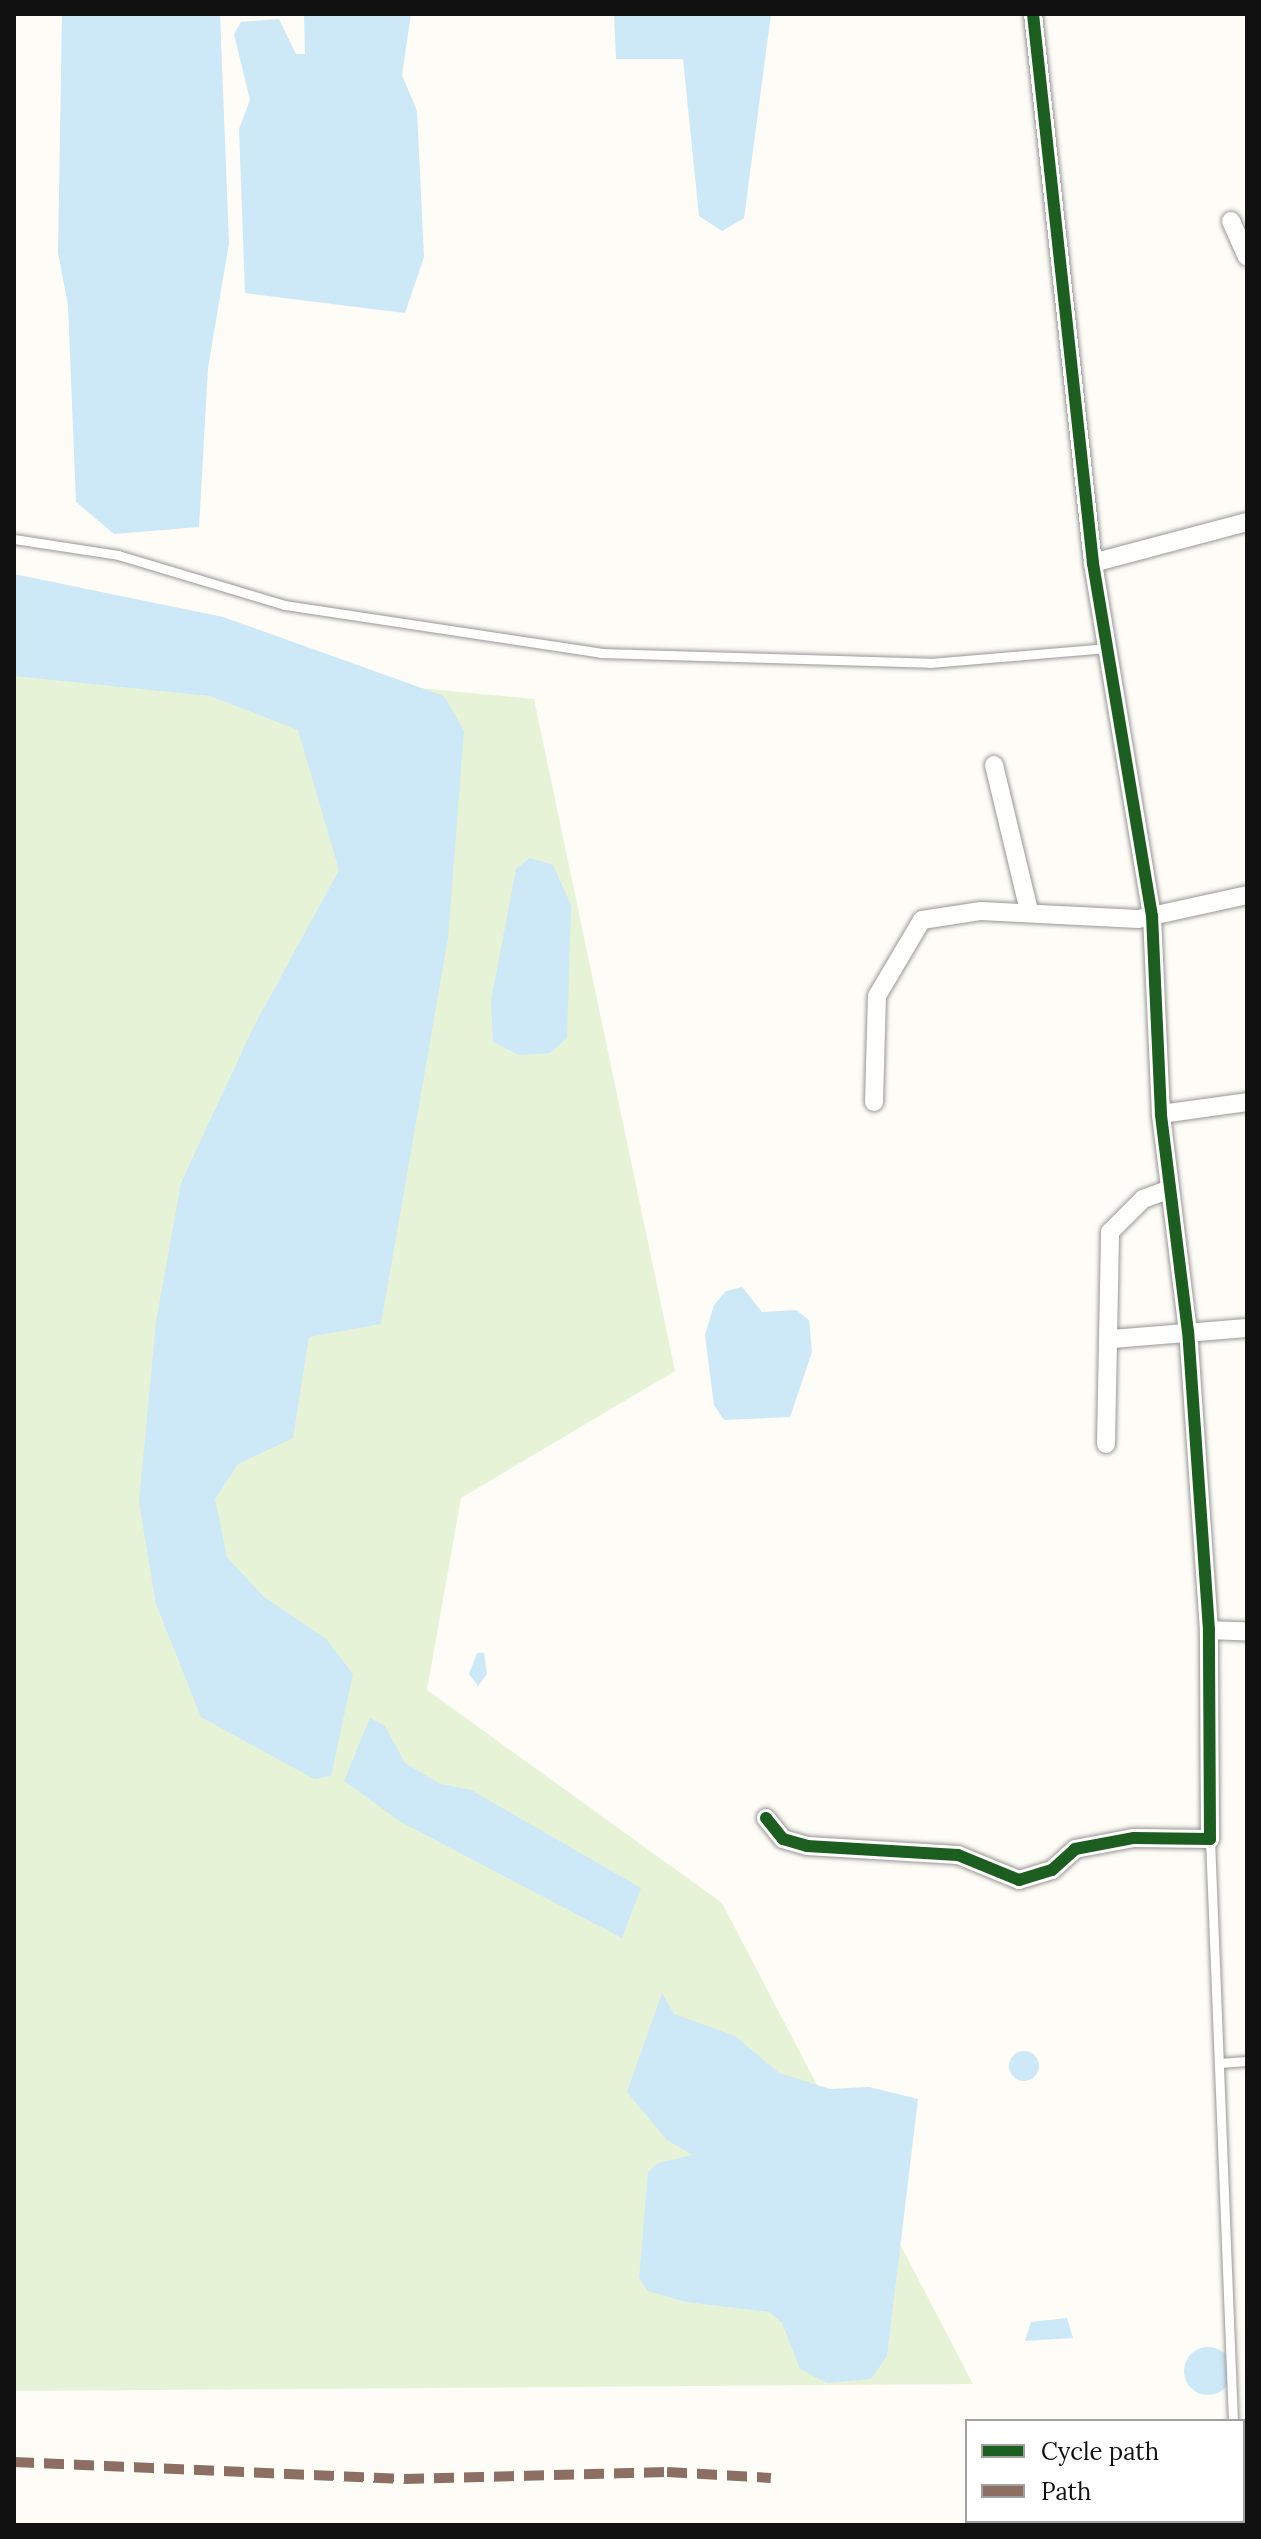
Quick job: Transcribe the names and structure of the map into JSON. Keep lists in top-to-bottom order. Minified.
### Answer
{"legend":["Cycle path","Path"]}
